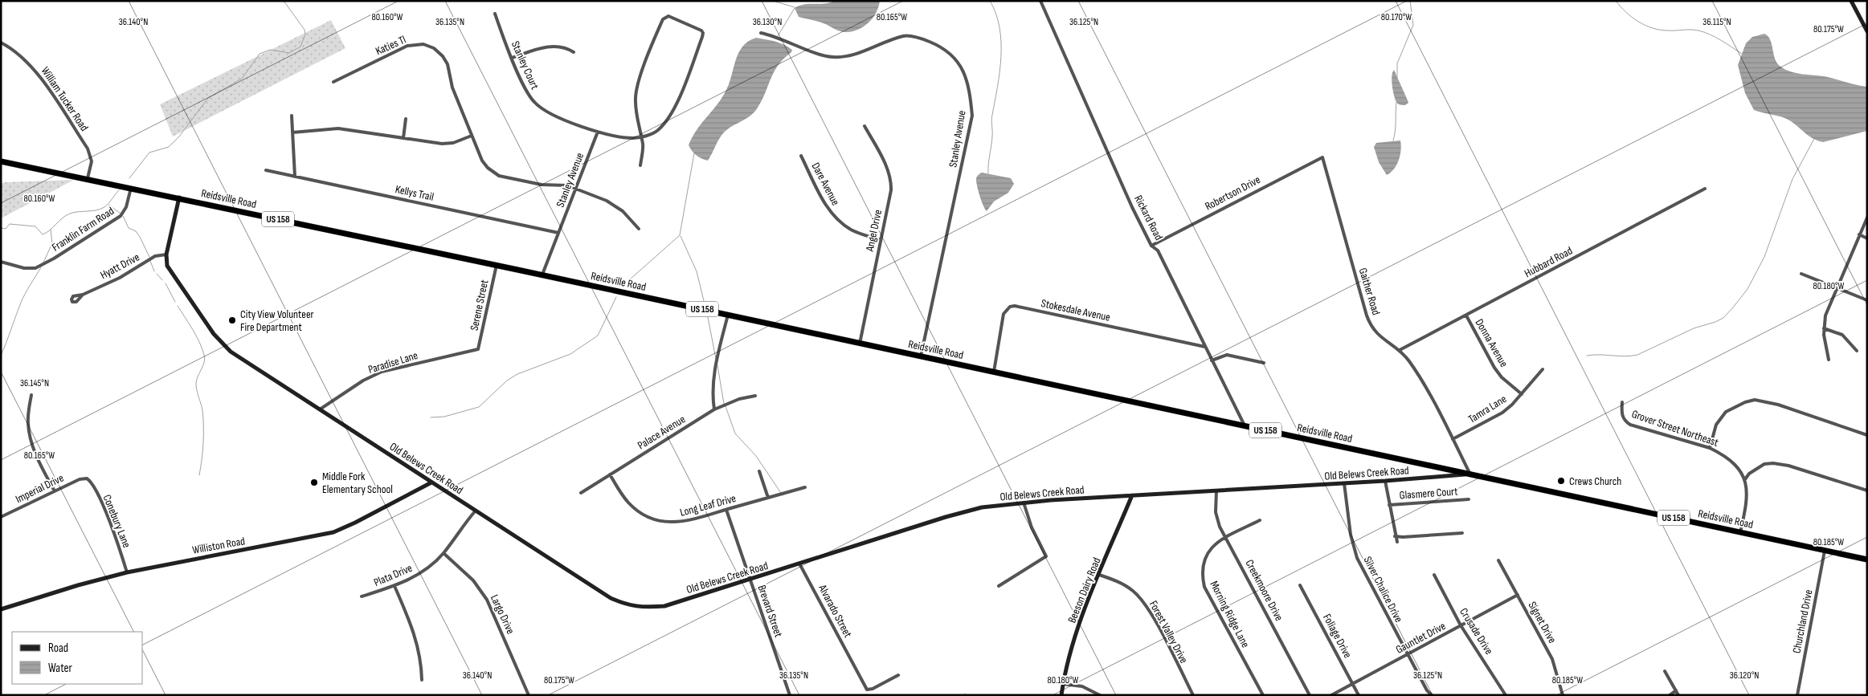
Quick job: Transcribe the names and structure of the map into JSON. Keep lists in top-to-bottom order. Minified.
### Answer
{"streets":{"highway":["Reidsville Road","US 158"],"street":["Katies Tl","Stanley Court","William Tucker Road","Stanley Avenue","Dare Avenue","Kellys Trail","Robertson Drive","Rickard Road","Franklin Farm Road","Angel Drive","Hubbard Road","Hyatt Drive","Gaither Road","Serene Street","Stokesdale Avenue","Donna Avenue","Paradise Lane","Tamra Lane","Grover Street Northeast","Palace Avenue","Old Belews Creek Road","Imperial Drive","Glasmere Court","Long Leaf Drive","Conebury Lane","Williston Road","Plata Drive","Silver Chalice Drive","Beeson Dairy Road","Creekmoore Drive","Brevard Street","Alvarado Street","Largo Drive","Morning Ridge Lane","Churchland Drive","Signet Drive","Crusade Drive","Forest Valley Drive","Foliage Drive","Gauntlet Drive"]},"crossings":[["Katies Tl","Stanley Avenue"],["Stanley Court","Stanley Avenue"],["William Tucker Road","Reidsville Road"],["Stanley Avenue","Kellys Trail"],["Stanley Avenue","Reidsville Road"],["Dare Avenue","Angel Drive"],["Robertson Drive","Rickard Road"],["Robertson Drive","Gaither Road"],["Reidsville Road","Rickard Road"],["Reidsville Road","Franklin Farm Road"],["Reidsville Road","Angel Drive"],["Reidsville Road","Gaither Road"],["Reidsville Road","Serene Street"],["Reidsville Road","Stokesdale Avenue"],["Reidsville Road","Old Belews Creek Road"],["Reidsville Road","Churchland Drive"],["Rickard Road","Stokesdale Avenue"],["Hubbard Road","Gaither Road"],["Hubbard Road","Donna Avenue"],["Hyatt Drive","Old Belews Creek Road"],["Gaither Road","Tamra Lane"],["Gaither Road","Old Belews Creek Road"],["Serene Street","Paradise Lane"],["Donna Avenue","Tamra Lane"],["Paradise Lane","Old Belews Creek Road"],["Palace Avenue","Long Leaf Drive"],["Old Belews Creek Road","Williston Road"],["Old Belews Creek Road","Plata Drive"],["Old Belews Creek Road","Silver Chalice Drive"],["Old Belews Creek Road","Beeson Dairy Road"],["Old Belews Creek Road","Creekmoore Drive"],["Old Belews Creek Road","Brevard Street"],["Old Belews Creek Road","Alvarado Street"],["Imperial Drive","Conebury Lane"],["Long Leaf Drive","Brevard Street"],["Conebury Lane","Williston Road"],["Plata Drive","Largo Drive"],["Silver Chalice Drive","Gauntlet Drive"],["Beeson Dairy Road","Forest Valley Drive"],["Creekmoore Drive","Morning Ridge Lane"],["Signet Drive","Gauntlet Drive"],["Crusade Drive","Gauntlet Drive"],["Foliage Drive","Gauntlet Drive"]],"places":["City View Volunteer Fire Department","Crews Church","Middle Fork Elementary School"],"legend":["Road","Water"],"coordinates":["80.160°W","80.165°W","80.170°W","36.140°N","36.135°N","36.130°N","36.125°N","36.115°N","80.175°W","80.180°W","36.145°N","80.185°W","36.120°N"]}
